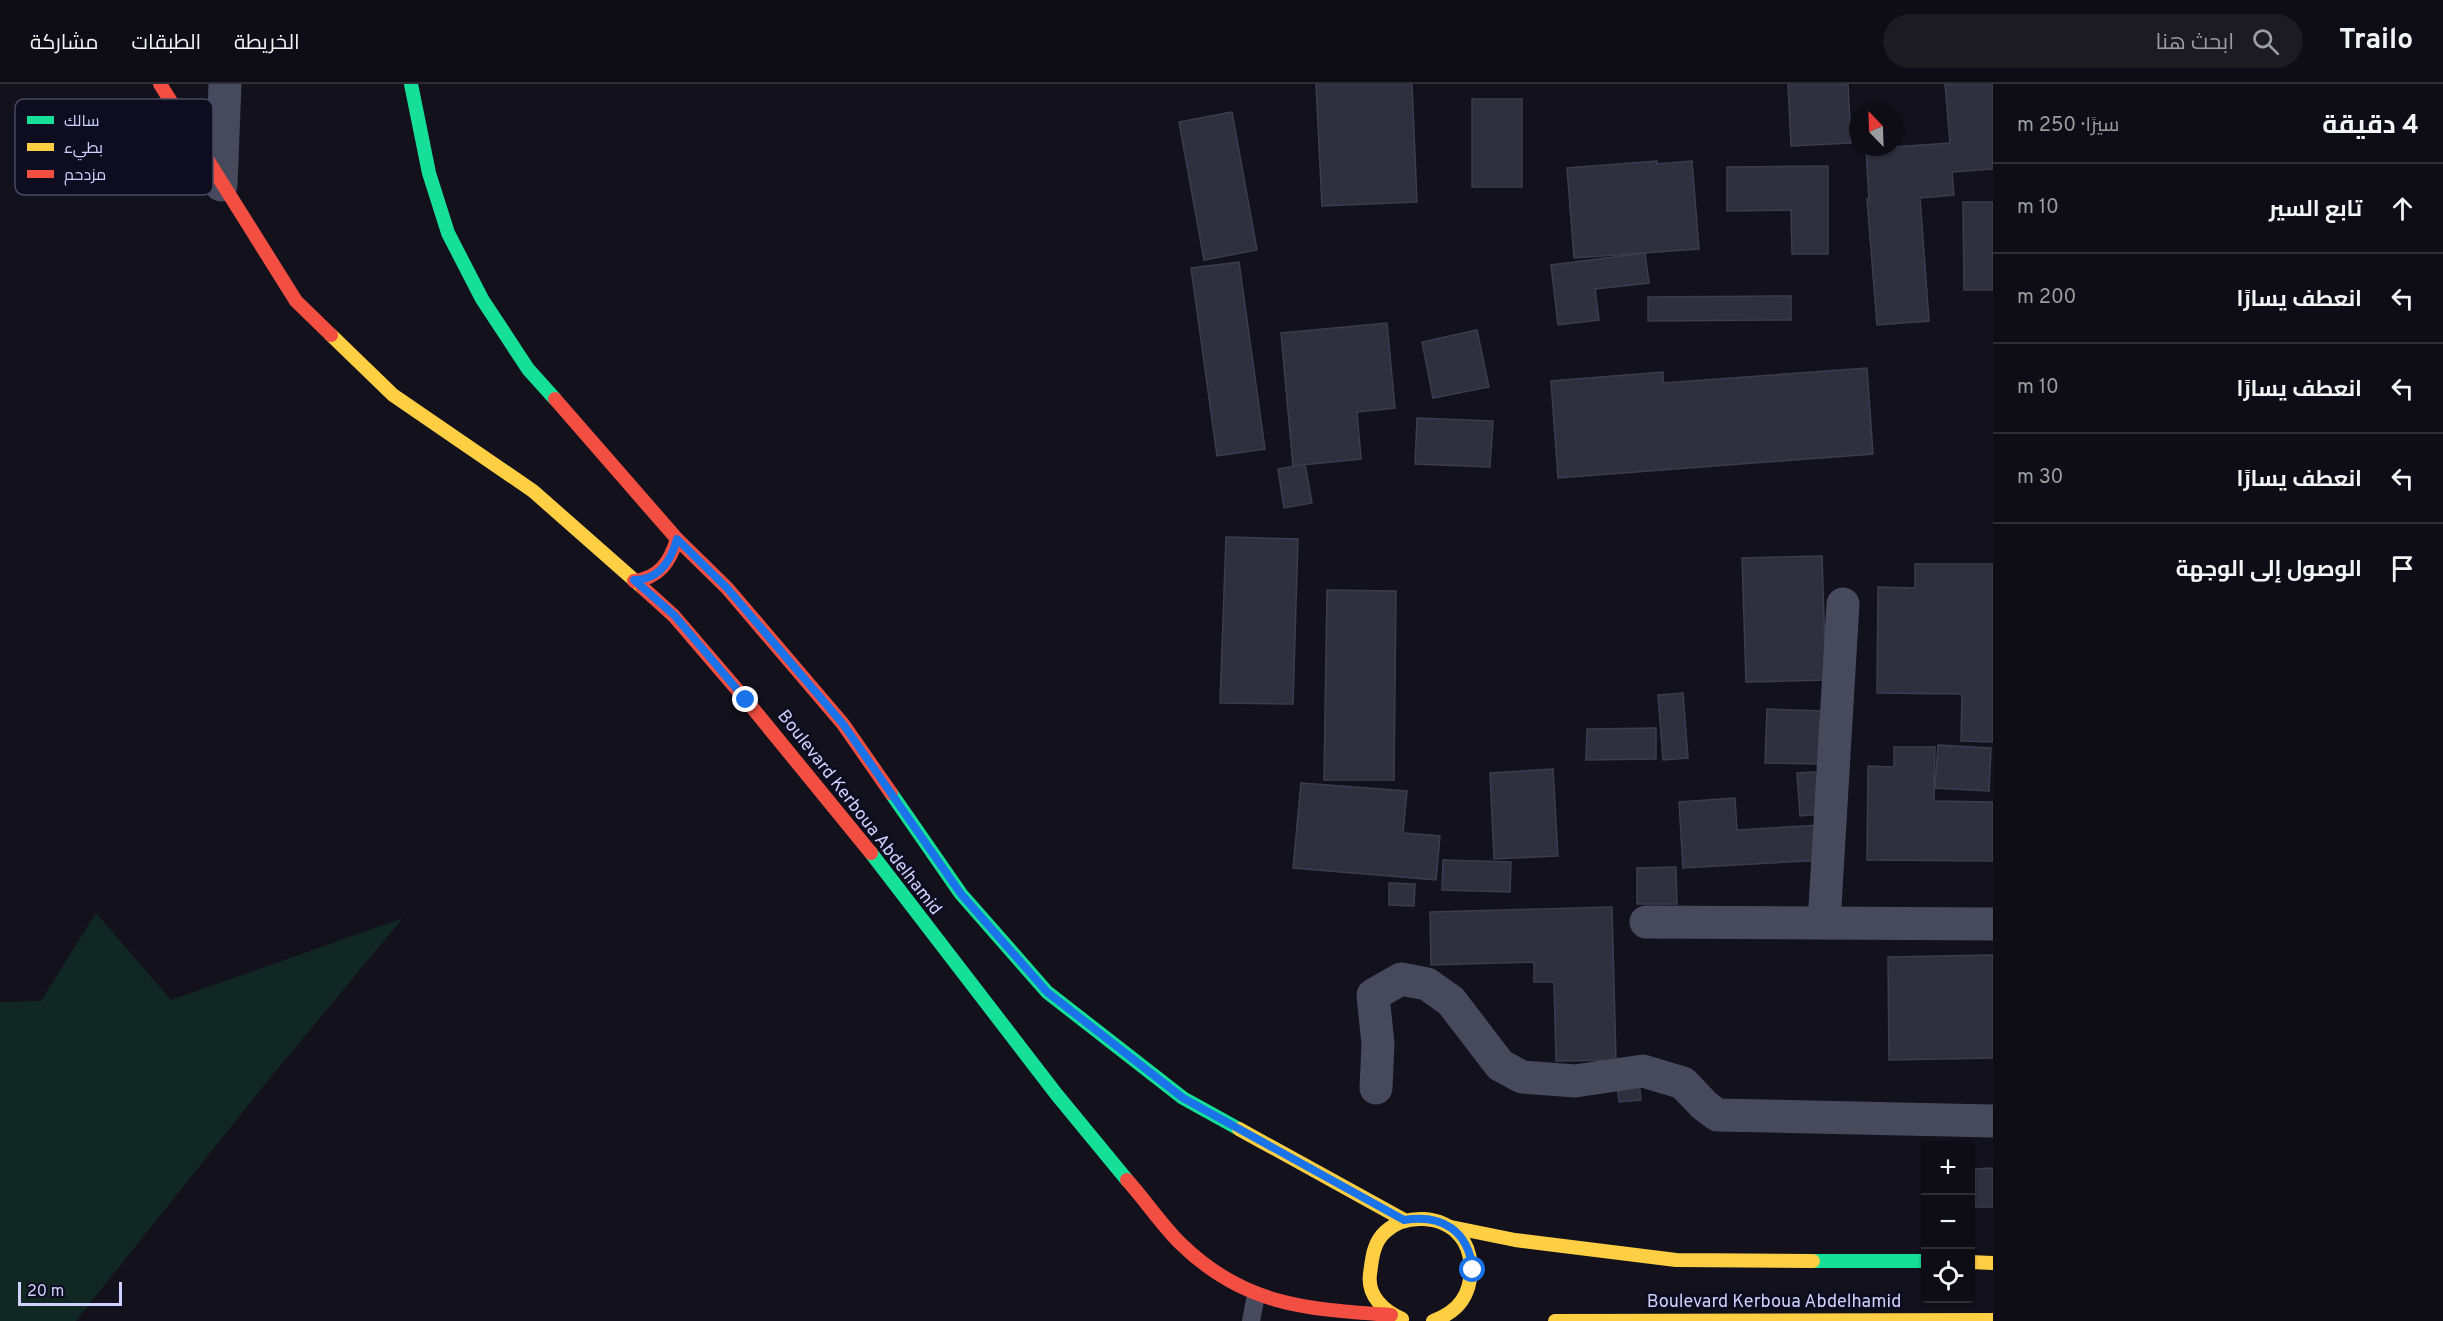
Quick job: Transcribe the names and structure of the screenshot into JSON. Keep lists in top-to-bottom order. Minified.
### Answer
{"streets":{"main road":["Boulevard Kerboua Abdelhamid"]},"legend":["سالك","بطيء","مزدحم"],"scale_bar":"20 m","north":"top left","page":{"header":"Trailo","search":"ابحث هنا","nav":["الخريطة","الطبقات","مشاركة"],"heading":["4 دقيقة","سيرًا · 250 m"],"list":[["تابع السير","10 m"],["انعطف يسارًا","200 m"],["انعطف يسارًا","10 m"],["انعطف يسارًا","30 m"],"الوصول إلى الوجهة"],"map_buttons":["+","−"],"scale":"20 m"}}
